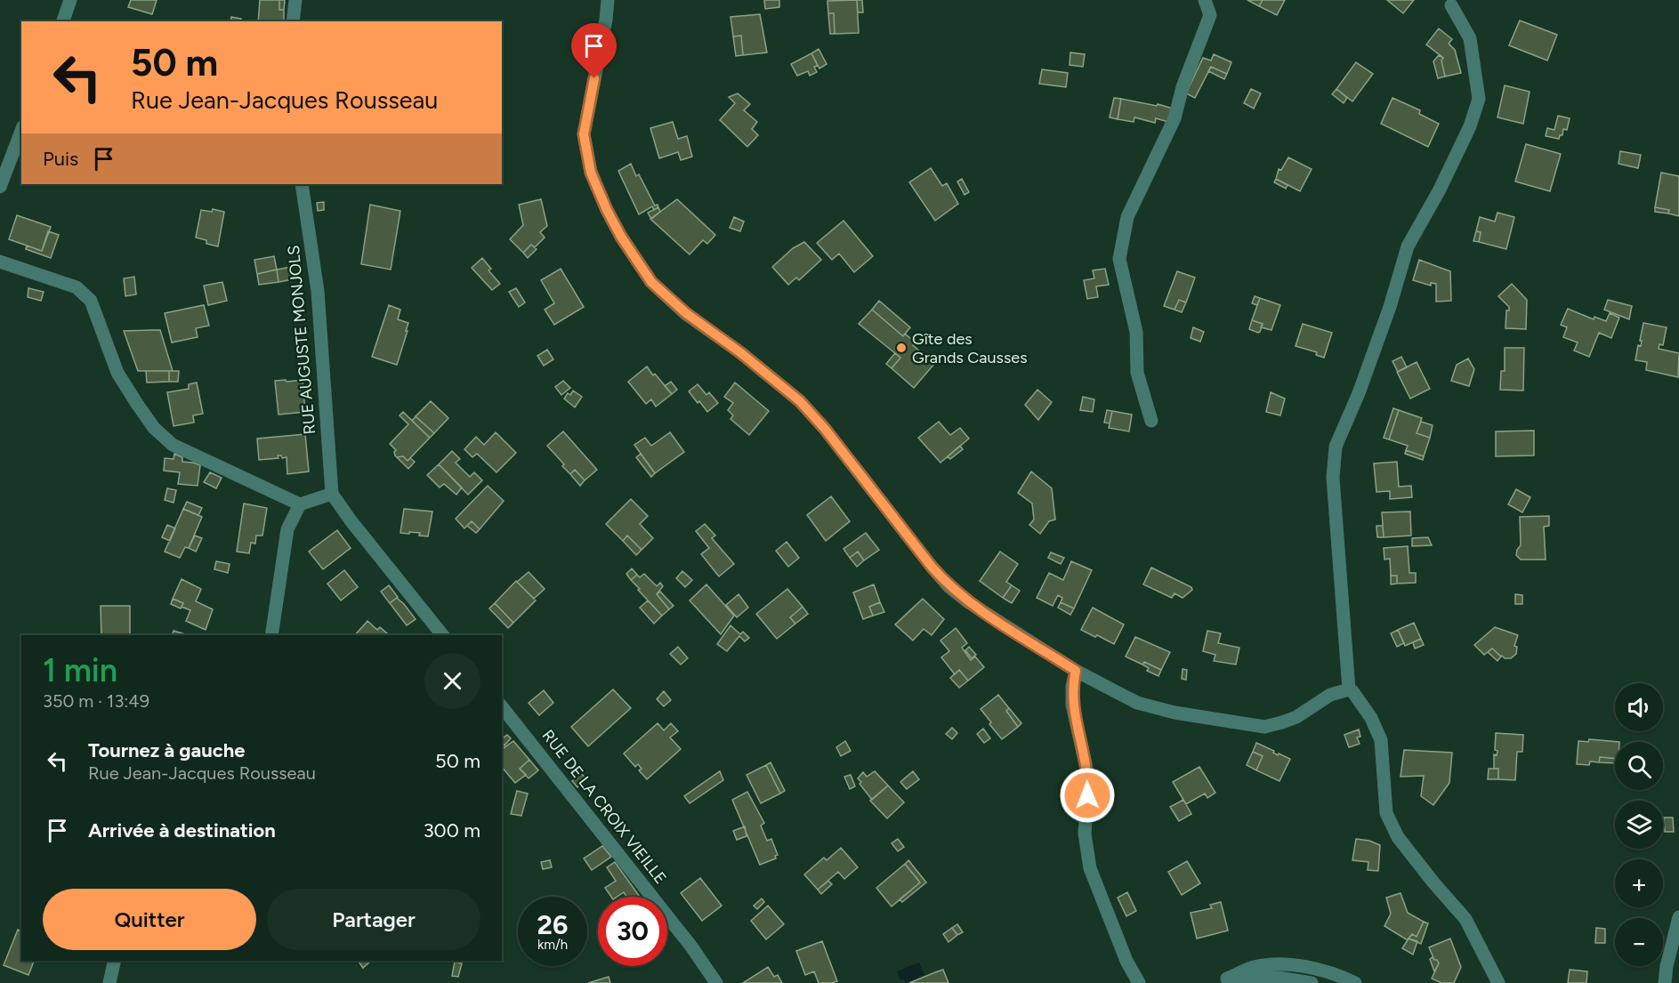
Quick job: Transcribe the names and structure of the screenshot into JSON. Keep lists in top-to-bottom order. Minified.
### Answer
{"streets":{"street":["RUE AUGUSTE MONJOLS","RUE DE LA CROIX VIEILLE"]},"places":["Gîte des Grands Causses"],"page":{"turn":["50 m","Rue Jean-Jacques Rousseau"],"then":"Puis","heading":["1 min","350 m · 13:49"],"map_buttons":["+","−"],"list":[{"name":"Tournez à gauche","note":"Rue Jean-Jacques Rousseau","value":"50 m"},{"name":"Arrivée à destination","value":"300 m"}],"buttons":["Quitter","Partager"],"speed":"26 km/h","limit":"30"}}
